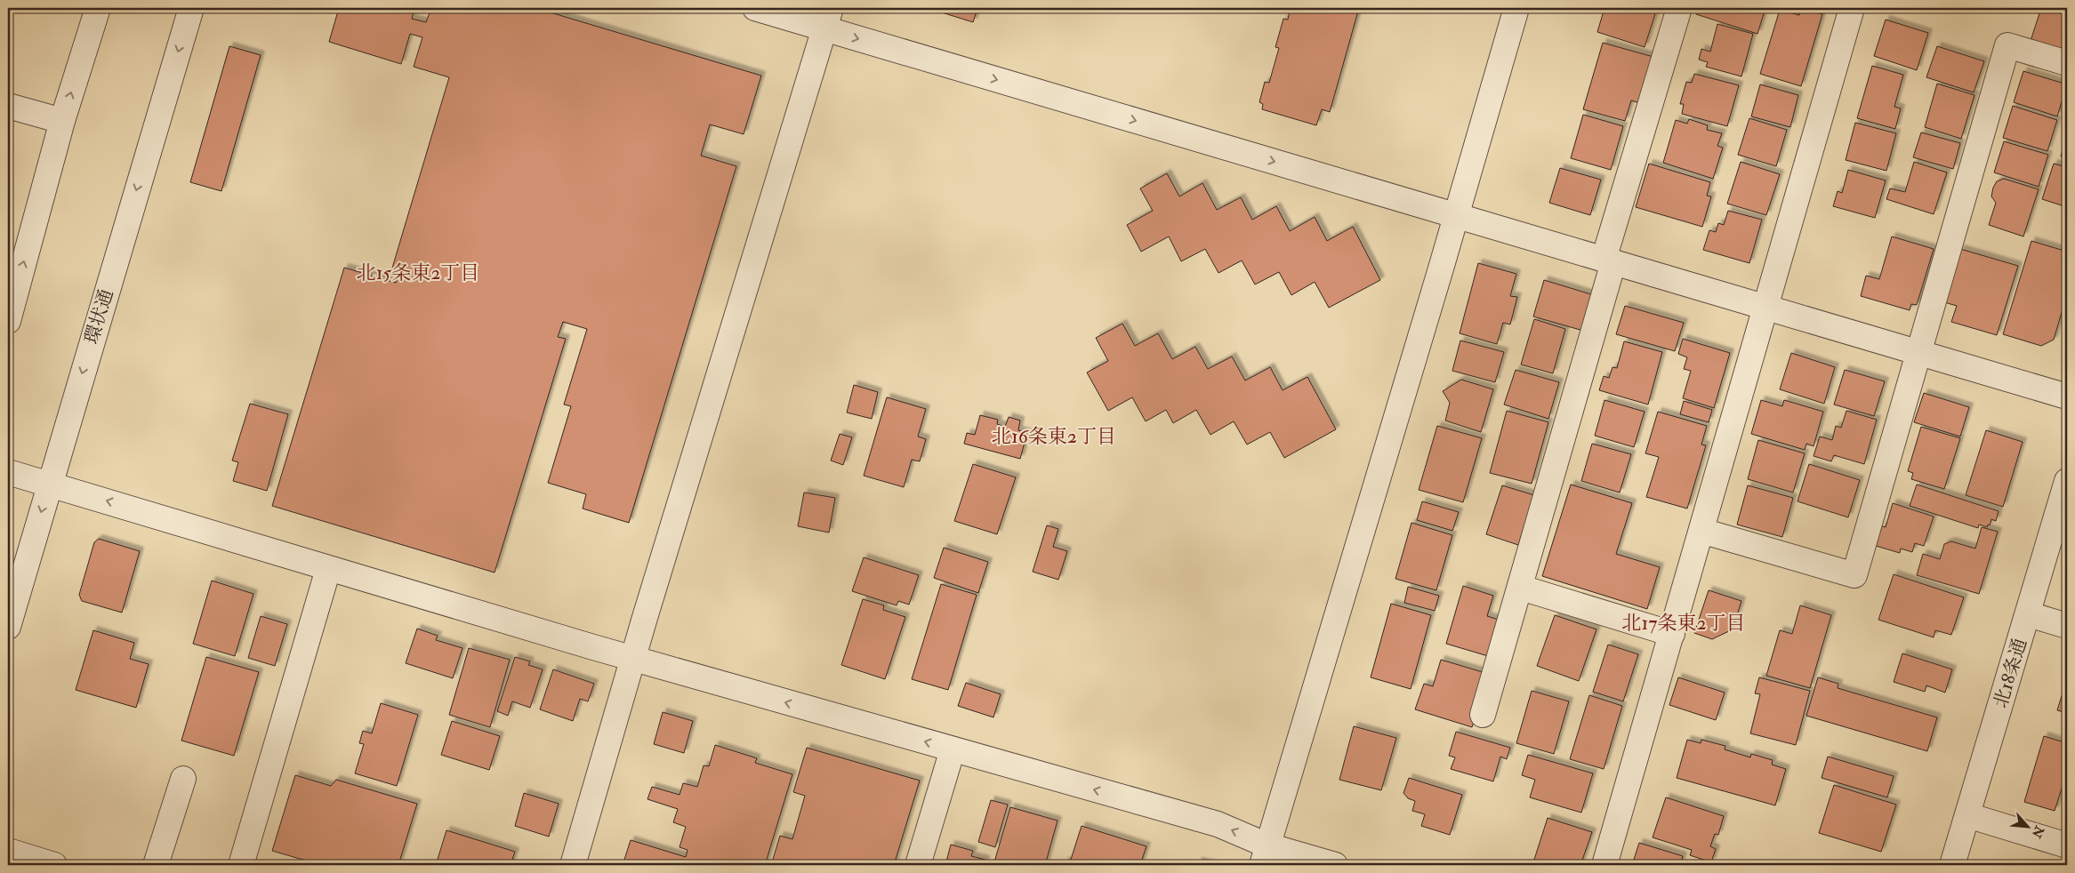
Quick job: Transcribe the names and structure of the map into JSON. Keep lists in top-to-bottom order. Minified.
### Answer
{"streets":{"street":["環状通","北18条通"]},"districts":["北15条東2丁目","北16条東2丁目","北17条東2丁目"],"north":"bottom right"}
